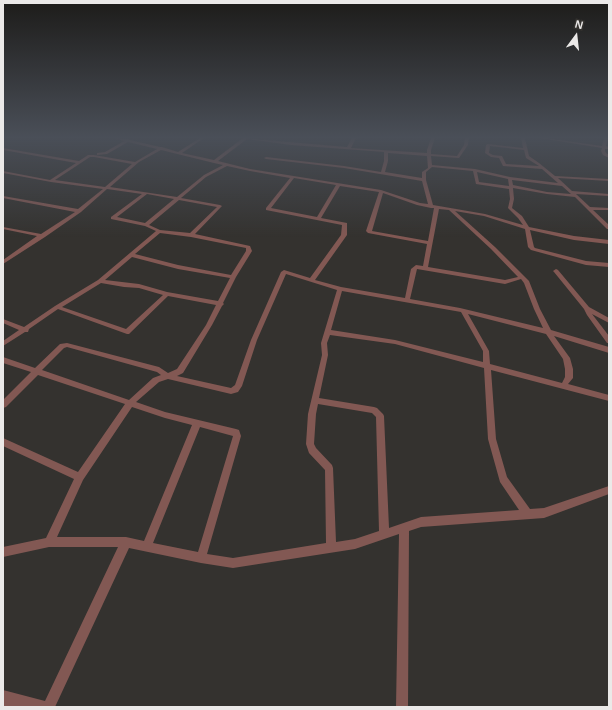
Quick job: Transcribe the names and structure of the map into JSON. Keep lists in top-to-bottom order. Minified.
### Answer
{"north":"top"}
